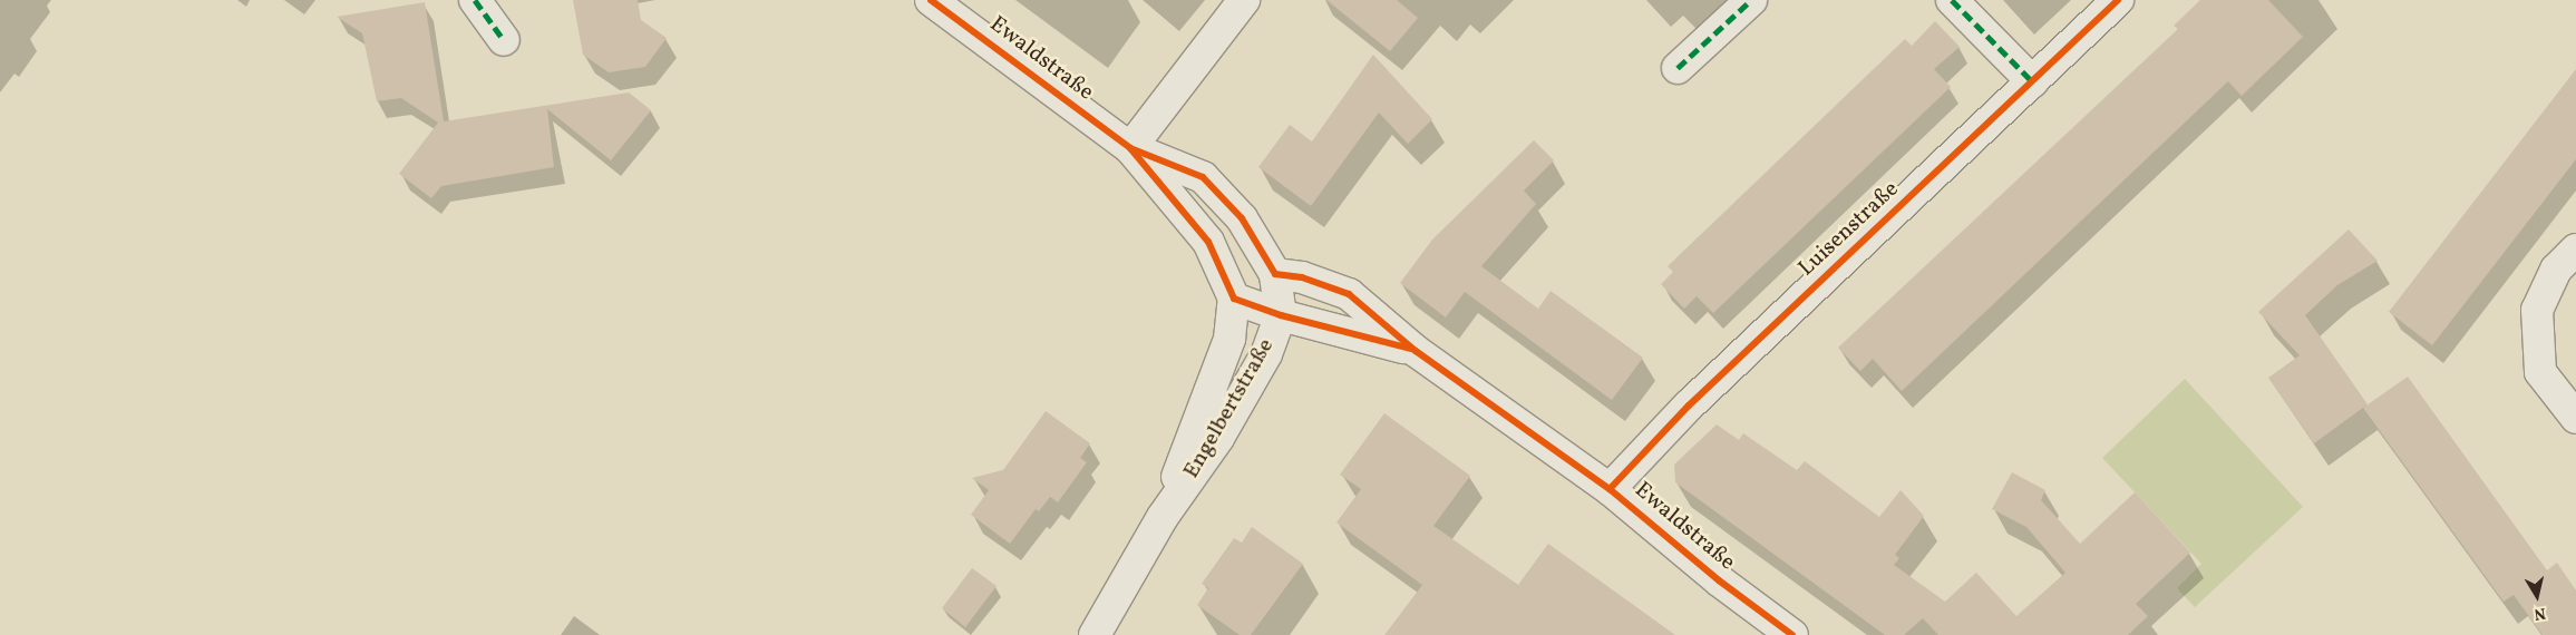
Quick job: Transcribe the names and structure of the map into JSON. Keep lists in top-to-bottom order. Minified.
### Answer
{"streets":{"street":["Ewaldstraße","Luisenstraße","Engelbertstraße"]},"crossings":[["Ewaldstraße","Luisenstraße"],["Ewaldstraße","Engelbertstraße"]],"north":"bottom"}
